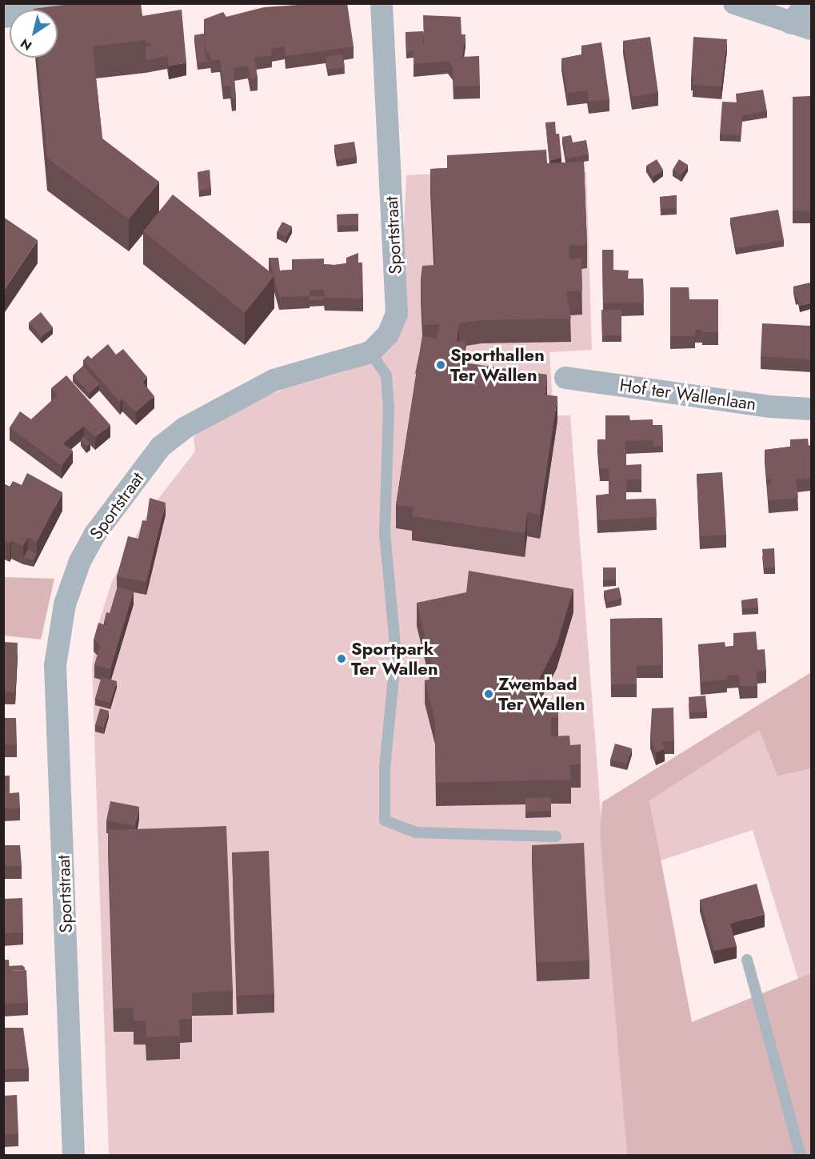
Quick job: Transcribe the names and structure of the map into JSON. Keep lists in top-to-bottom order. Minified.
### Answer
{"streets":{"street":["Sportstraat","Hof ter Wallenlaan"]},"places":["Sporthallen Ter Wallen","Sportpark Ter Wallen","Zwembad Ter Wallen"],"north":"bottom left"}
